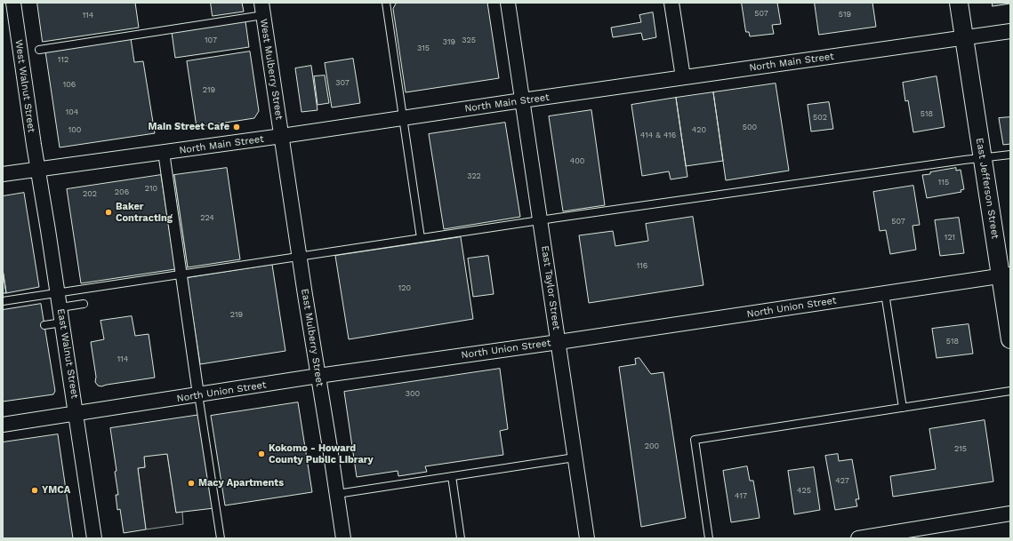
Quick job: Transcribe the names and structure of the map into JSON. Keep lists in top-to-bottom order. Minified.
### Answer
{"streets":{"street":["North Main Street","West Mulberry Street","West Walnut Street","East Jefferson Street","East Taylor Street","North Union Street","East Mulberry Street","East Walnut Street"]},"crossings":[["North Main Street","West Mulberry Street"],["North Main Street","West Walnut Street"],["North Main Street","East Jefferson Street"],["North Main Street","East Taylor Street"],["North Main Street","East Mulberry Street"],["North Main Street","East Walnut Street"],["West Mulberry Street","East Mulberry Street"],["West Walnut Street","East Walnut Street"],["East Jefferson Street","North Union Street"],["East Taylor Street","North Union Street"],["North Union Street","East Mulberry Street"],["North Union Street","East Walnut Street"]],"places":["Main Street Cafe","Baker Contracting","Kokomo - Howard County Public Library","Macy Apartments","YMCA"],"house_numbers":["507","519","114","107","325","319","315","112","307","106","219","104","518","502","500","100","420","414 & 416","400","322","115","210","206","202","224","507","121","116","120","219","518","114","300","200","215","427","425","417"]}
